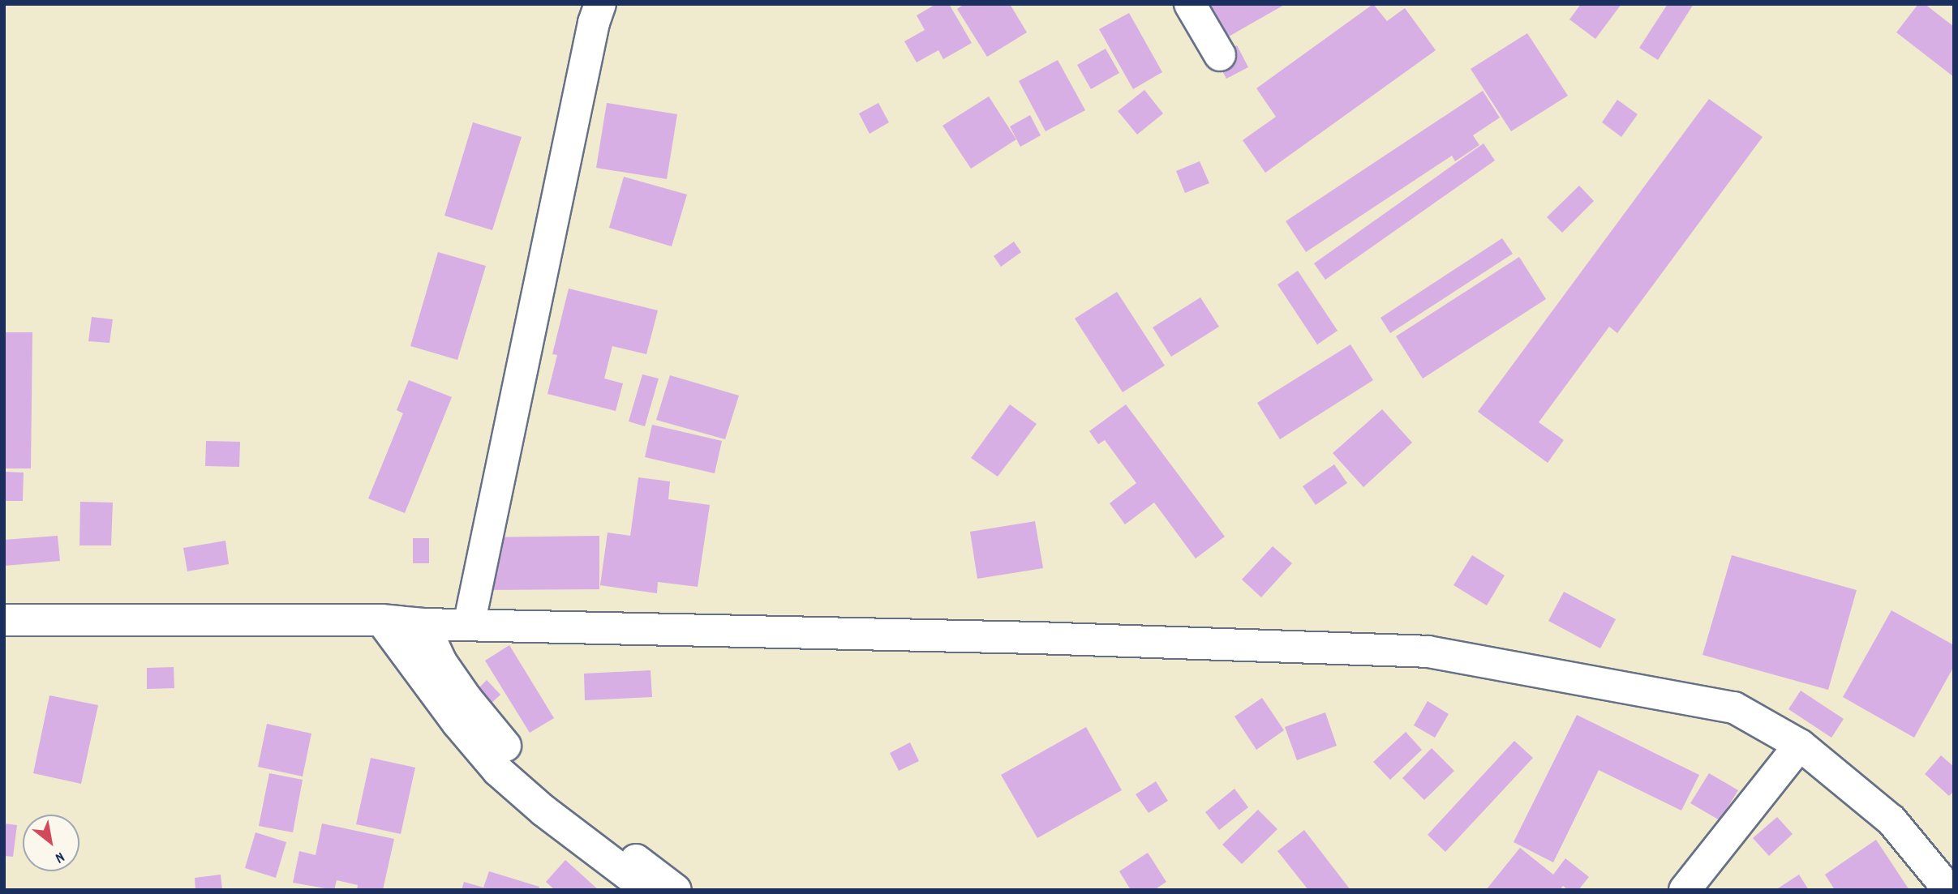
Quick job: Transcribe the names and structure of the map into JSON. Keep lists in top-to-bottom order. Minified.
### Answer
{"north":"bottom right"}
